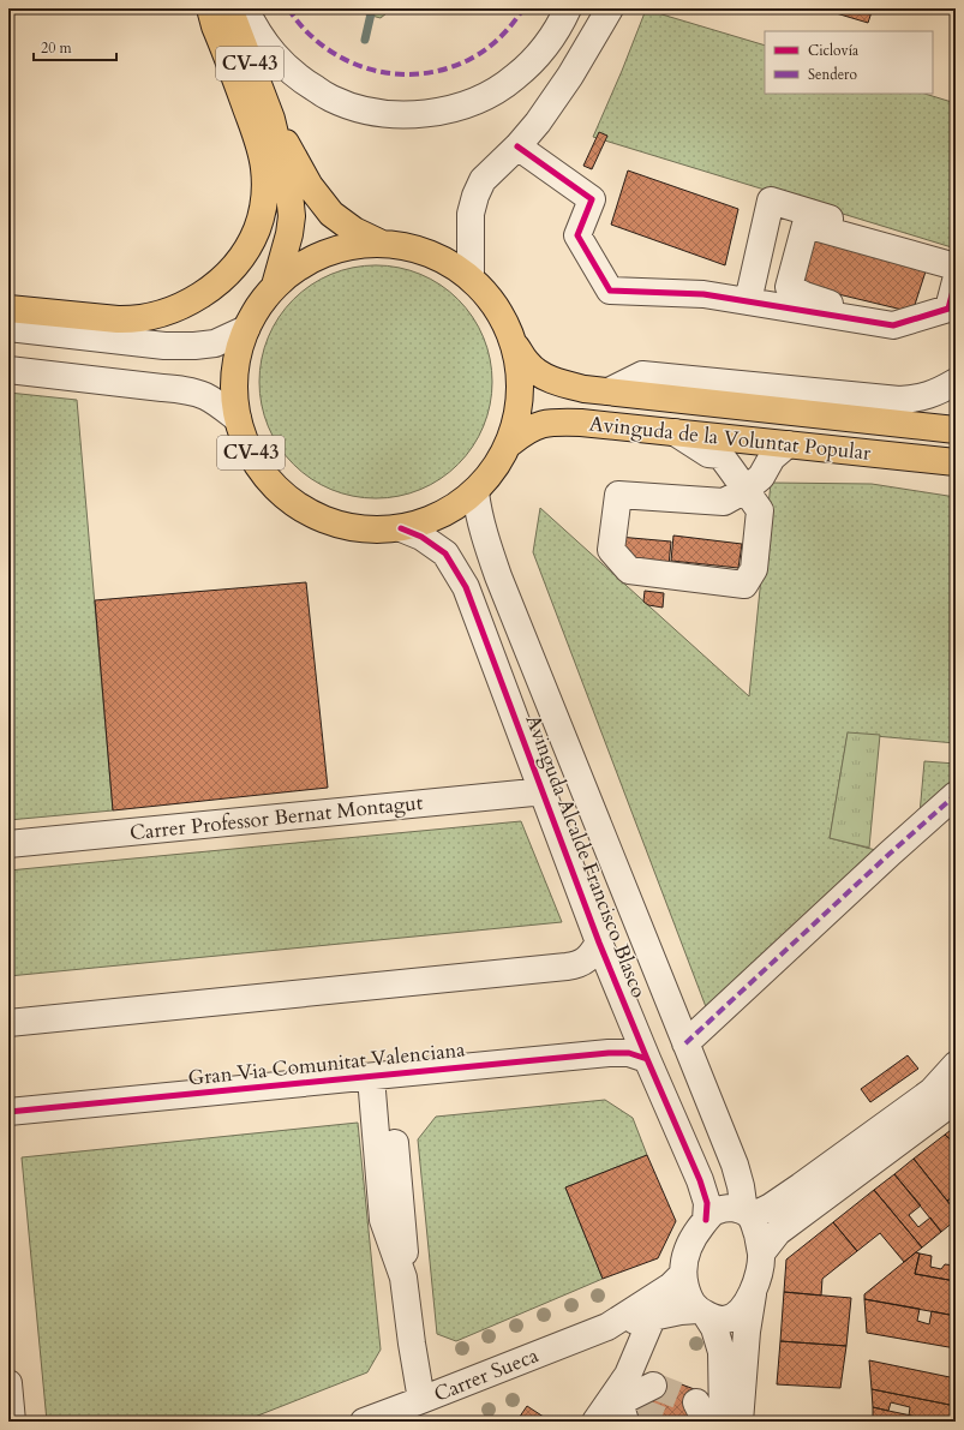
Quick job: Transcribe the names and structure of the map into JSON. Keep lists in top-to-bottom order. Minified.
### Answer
{"streets":{"main road":["CV-43","Avinguda de la Voluntat Popular"],"street":["Carrer Professor Bernat Montagut","Avinguda Alcalde Francisco Blasco","Gran Via Comunitat Valenciana","Carrer Sueca"]},"crossings":[["CV-43","Avinguda de la Voluntat Popular"],["CV-43","Avinguda Alcalde Francisco Blasco"],["Carrer Professor Bernat Montagut","Avinguda Alcalde Francisco Blasco"],["Avinguda Alcalde Francisco Blasco","Gran Via Comunitat Valenciana"],["Avinguda Alcalde Francisco Blasco","Carrer Sueca"]],"legend":["Ciclovía","Sendero"],"scale_bar":"20 m"}
